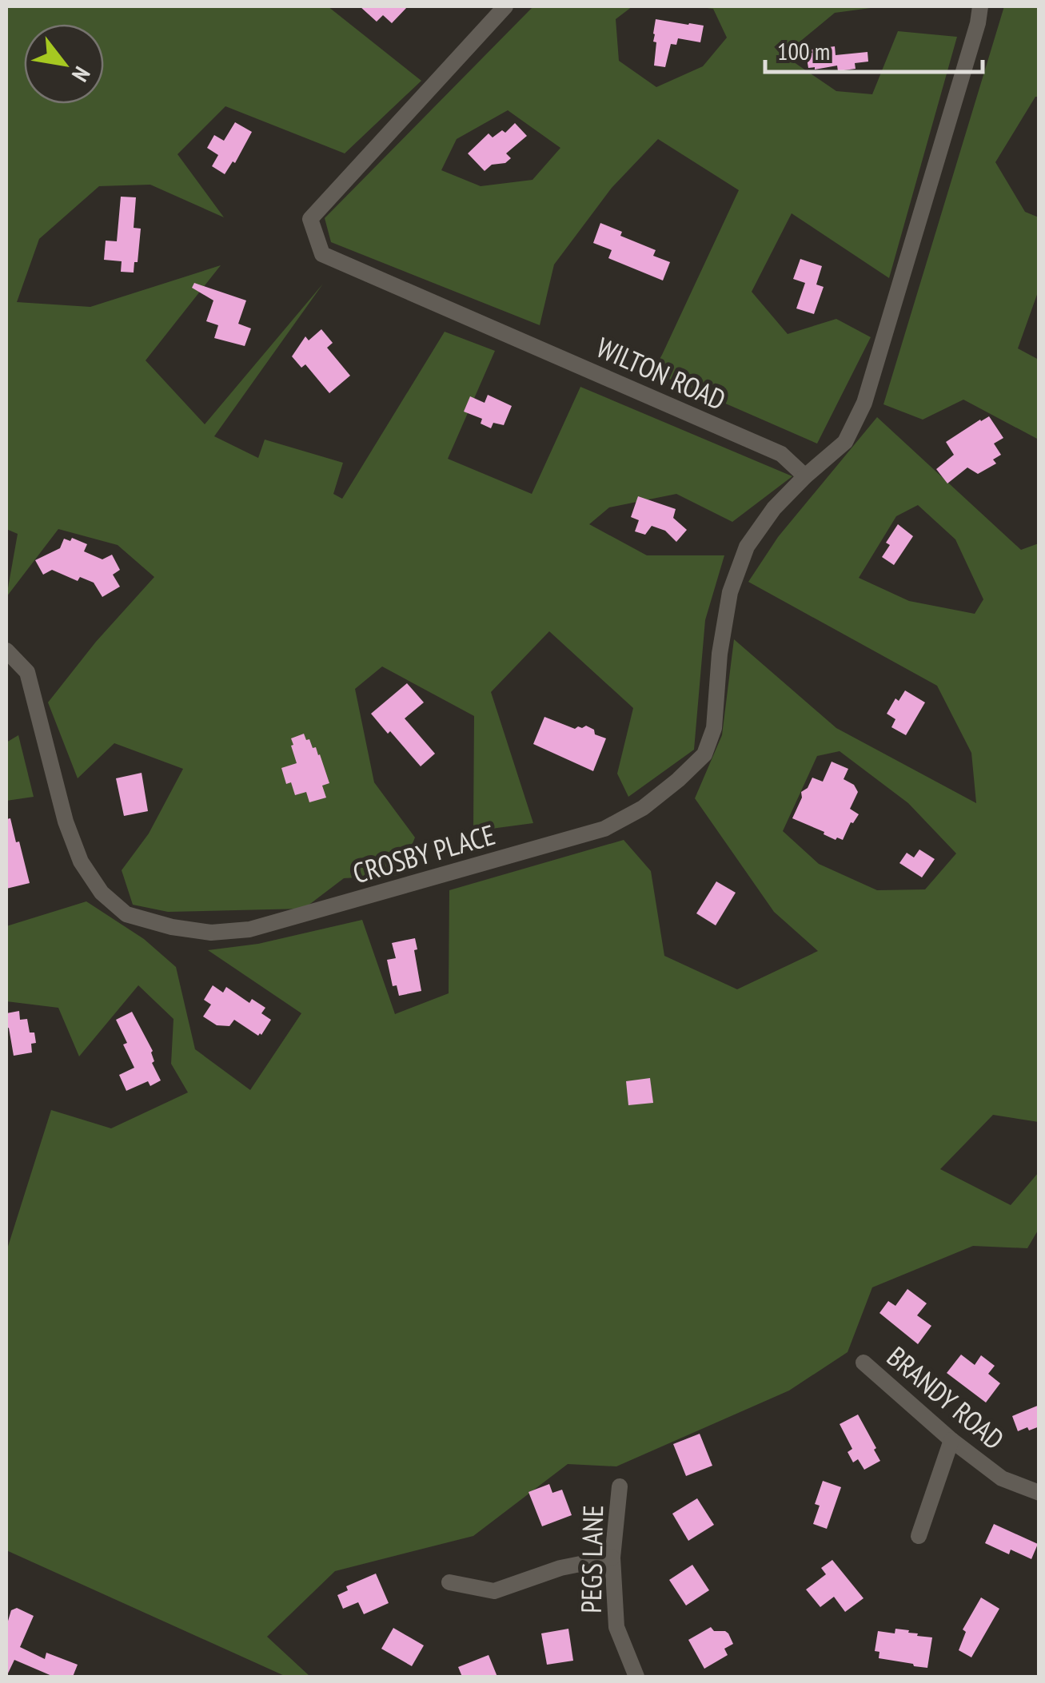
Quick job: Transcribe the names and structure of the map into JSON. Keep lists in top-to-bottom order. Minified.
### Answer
{"streets":{"street":["WILTON ROAD","CROSBY PLACE","BRANDY ROAD","PEGS LANE"]},"crossings":[["WILTON ROAD","CROSBY PLACE"]],"scale_bar":"100 m","north":"bottom right"}
